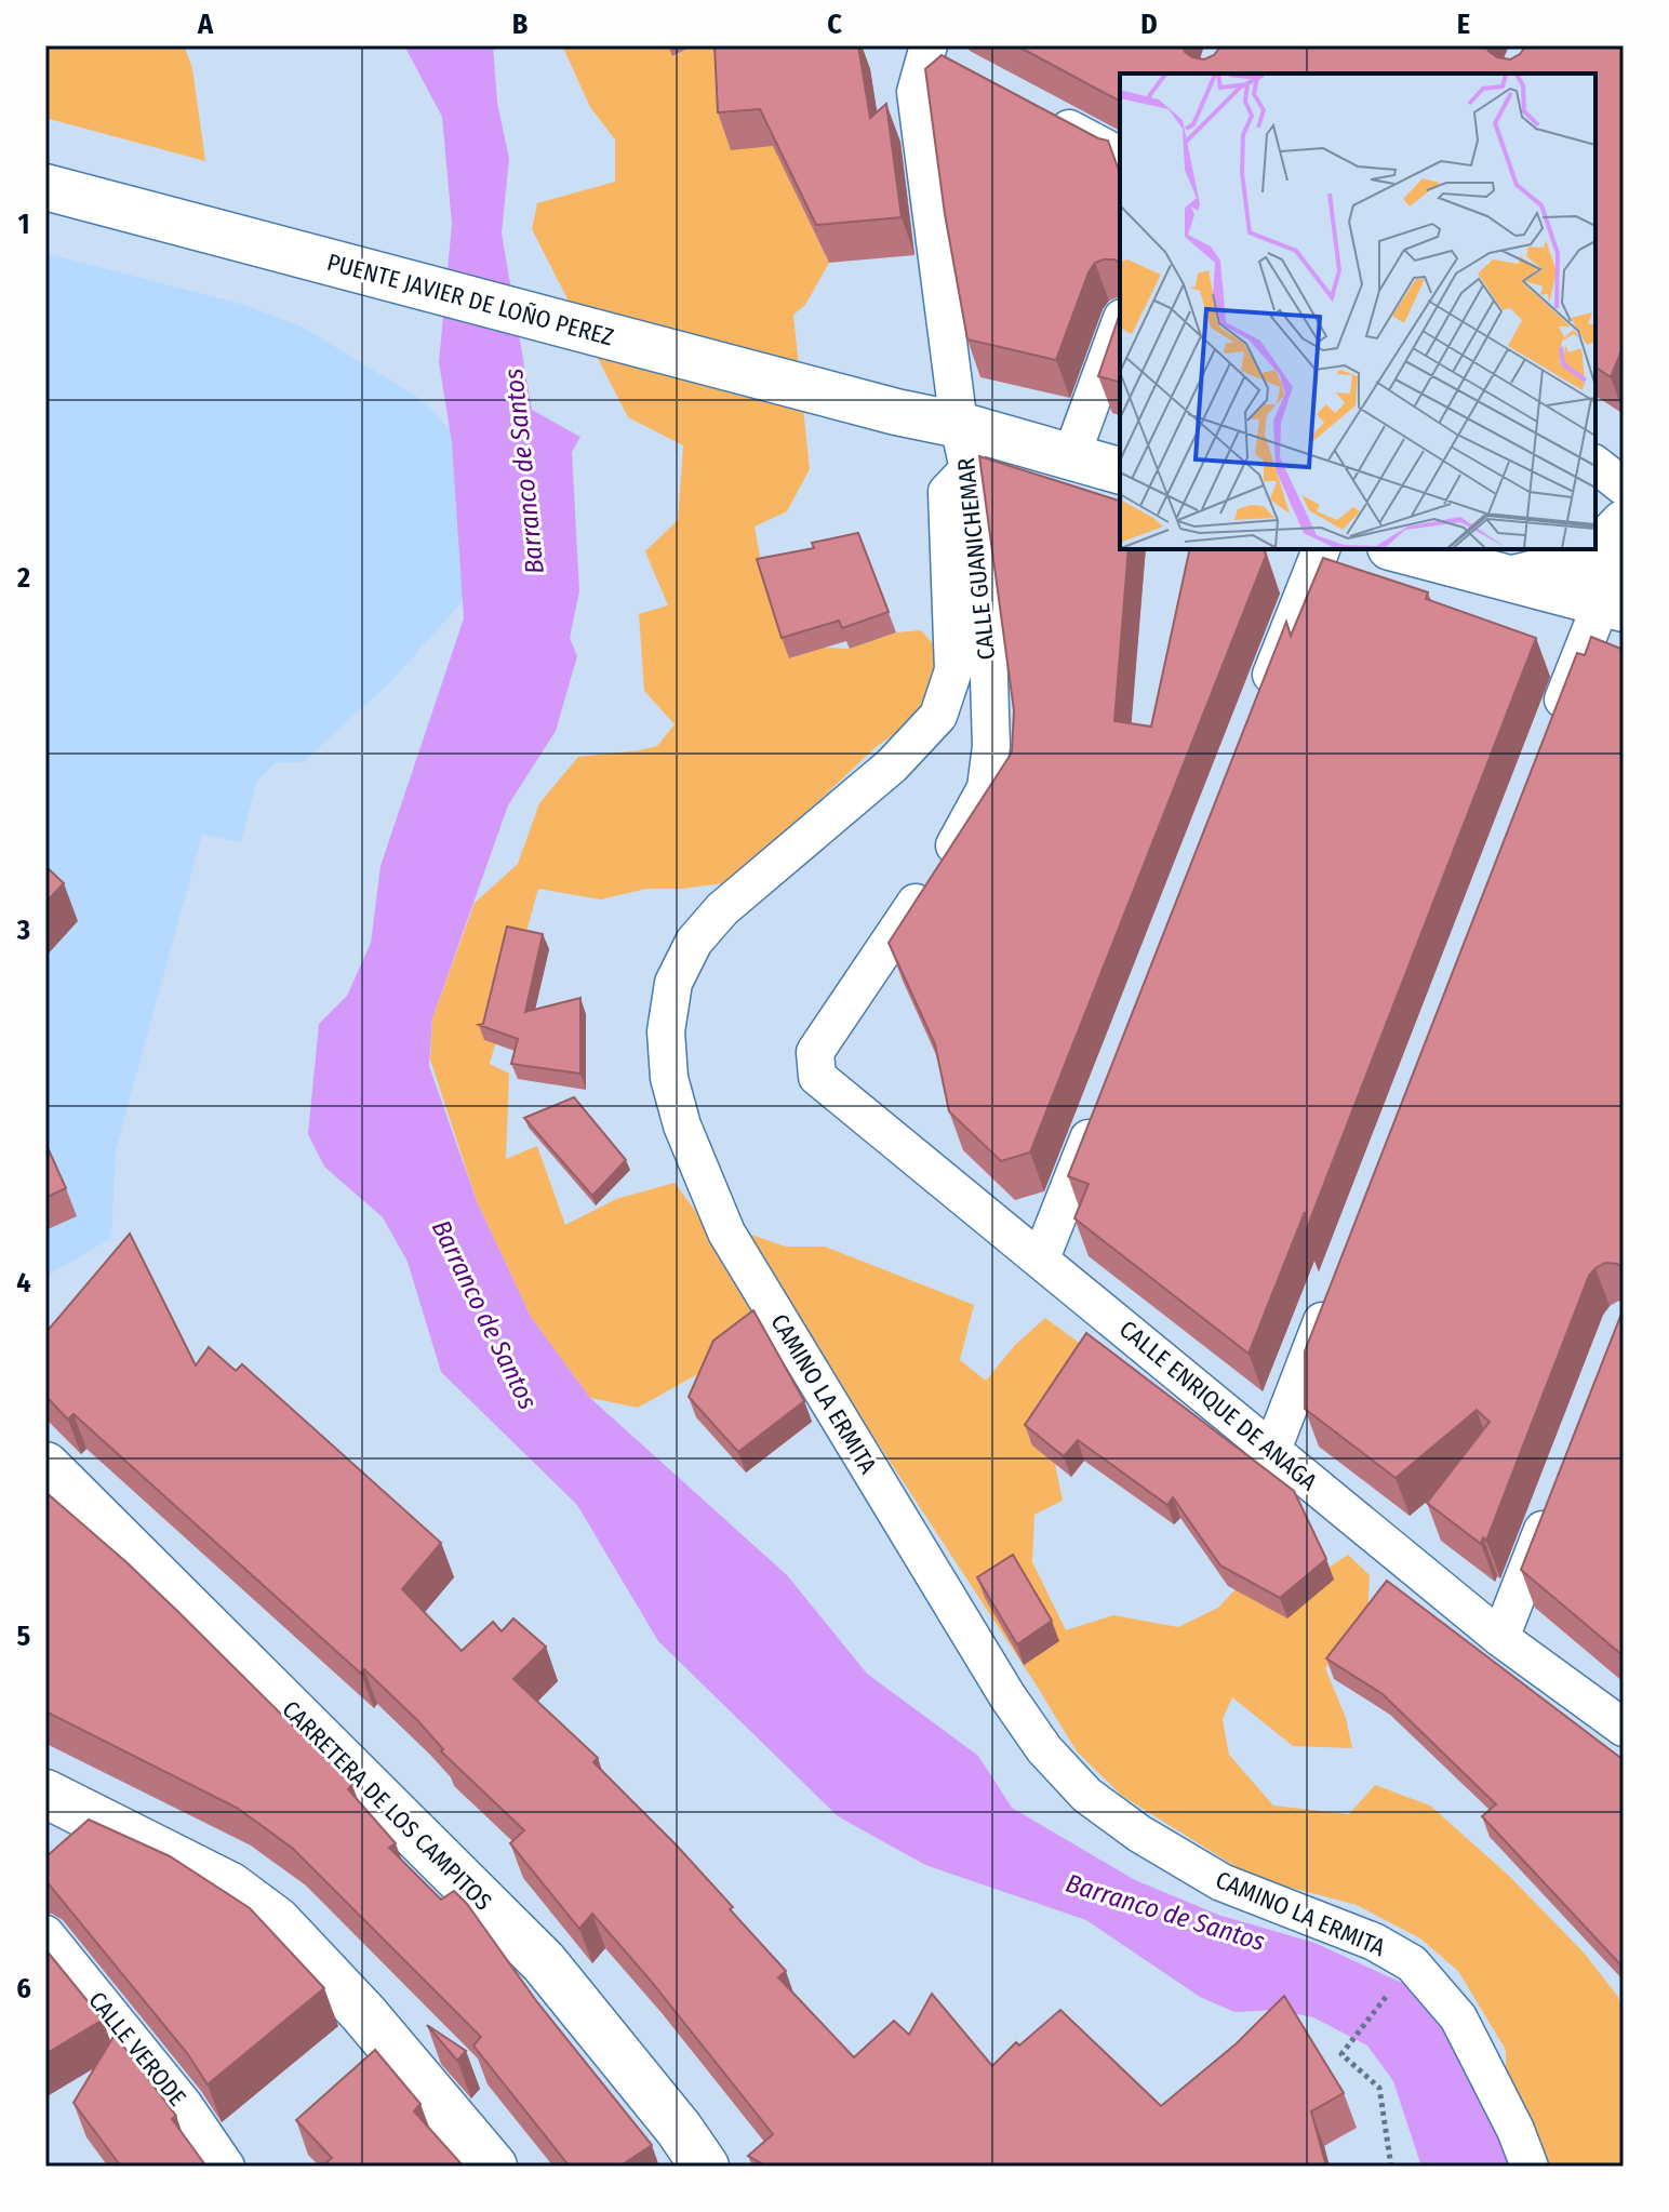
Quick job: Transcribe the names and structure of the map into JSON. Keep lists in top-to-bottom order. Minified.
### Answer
{"streets":{"main road":["CARRETERA DE LOS CAMPITOS"],"street":["PUENTE JAVIER DE LOÑO PEREZ","CALLE GUANICHEMAR","CAMINO LA ERMITA","CALLE ENRIQUE DE ANAGA","CALLE VERODE"]},"crossings":[["PUENTE JAVIER DE LOÑO PEREZ","CALLE GUANICHEMAR"],["CALLE GUANICHEMAR","CAMINO LA ERMITA"],["CALLE GUANICHEMAR","CALLE ENRIQUE DE ANAGA"]],"water":["Barranco de Santos"],"grid":{"columns":["A","B","C","D","E"],"rows":["1","2","3","4","5","6"]}}
